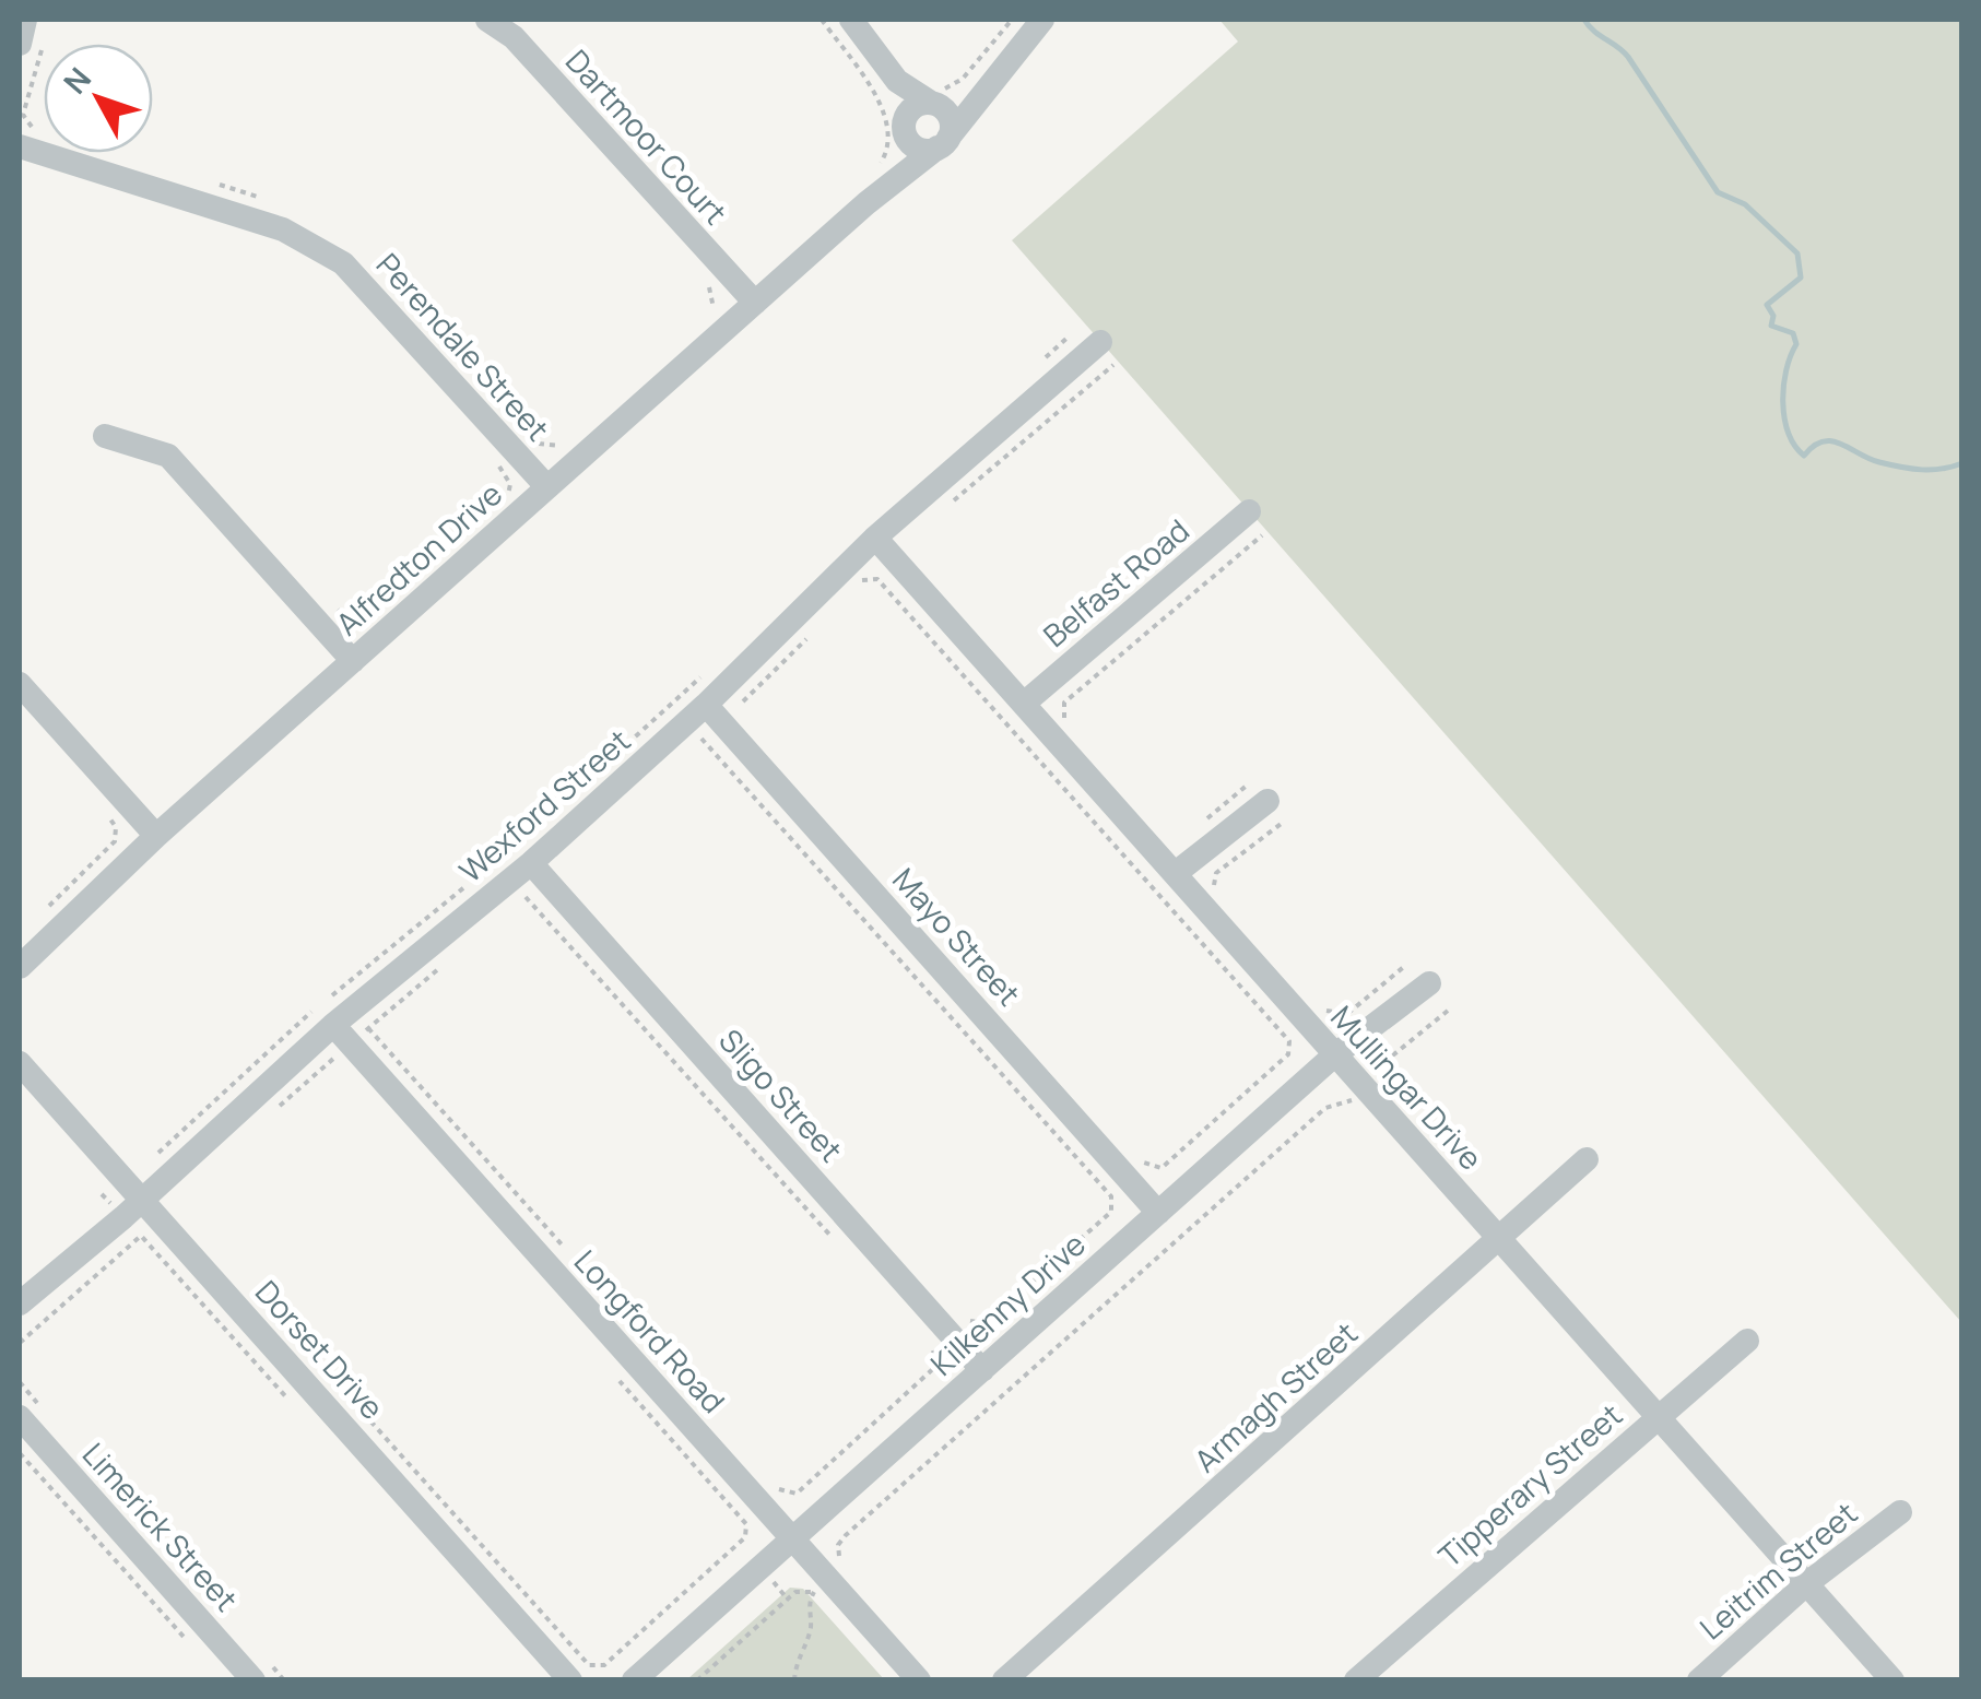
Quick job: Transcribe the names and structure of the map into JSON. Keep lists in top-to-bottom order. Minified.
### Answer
{"streets":{"street":["Dartmoor Court","Perendale Street","Alfredton Drive","Belfast Road","Wexford Street","Mayo Street","Mullingar Drive","Sligo Street","Kilkenny Drive","Longford Road","Dorset Drive","Armagh Street","Tipperary Street","Limerick Street","Leitrim Street"]},"crossings":[["Dartmoor Court","Alfredton Drive"],["Perendale Street","Alfredton Drive"],["Belfast Road","Mullingar Drive"],["Wexford Street","Mayo Street"],["Wexford Street","Mullingar Drive"],["Wexford Street","Sligo Street"],["Wexford Street","Longford Road"],["Wexford Street","Dorset Drive"],["Mayo Street","Kilkenny Drive"],["Mullingar Drive","Kilkenny Drive"],["Mullingar Drive","Armagh Street"],["Mullingar Drive","Tipperary Street"],["Mullingar Drive","Leitrim Street"],["Sligo Street","Kilkenny Drive"],["Kilkenny Drive","Longford Road"]],"north":"top left"}
